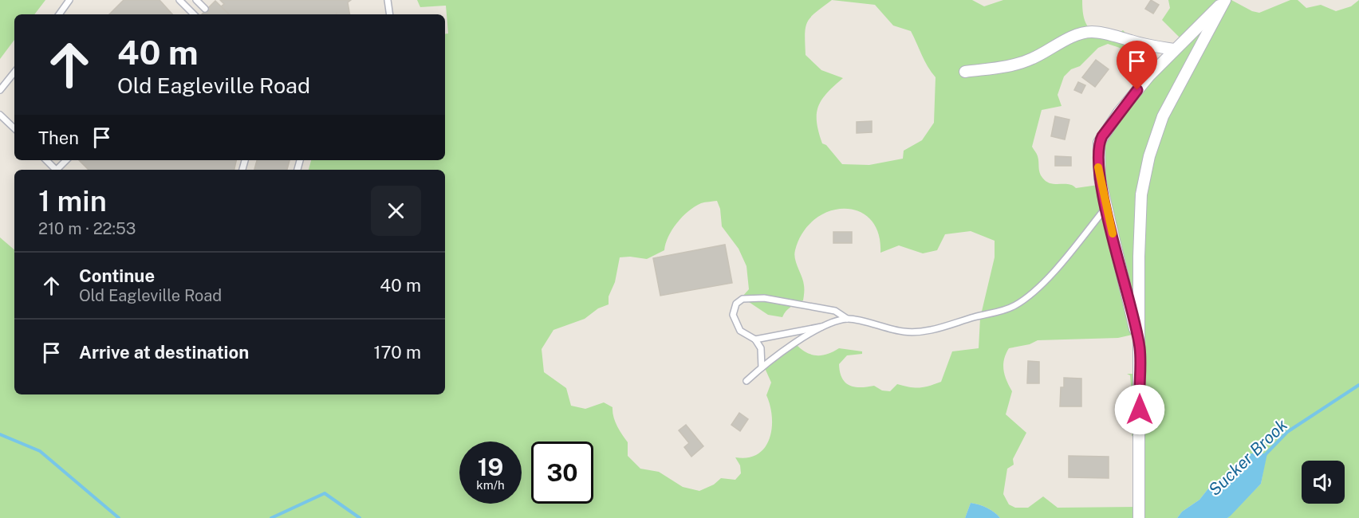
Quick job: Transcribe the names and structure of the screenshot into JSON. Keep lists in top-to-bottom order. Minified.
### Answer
{"water":["Sucker Brook"],"page":{"turn":["40 m","Old Eagleville Road"],"then":"Then","heading":["1 min","210 m · 22:53"],"list":[{"name":"Continue","note":"Old Eagleville Road","value":"40 m"},{"name":"Arrive at destination","value":"170 m"}],"speed":"19 km/h","limit":"30"}}
